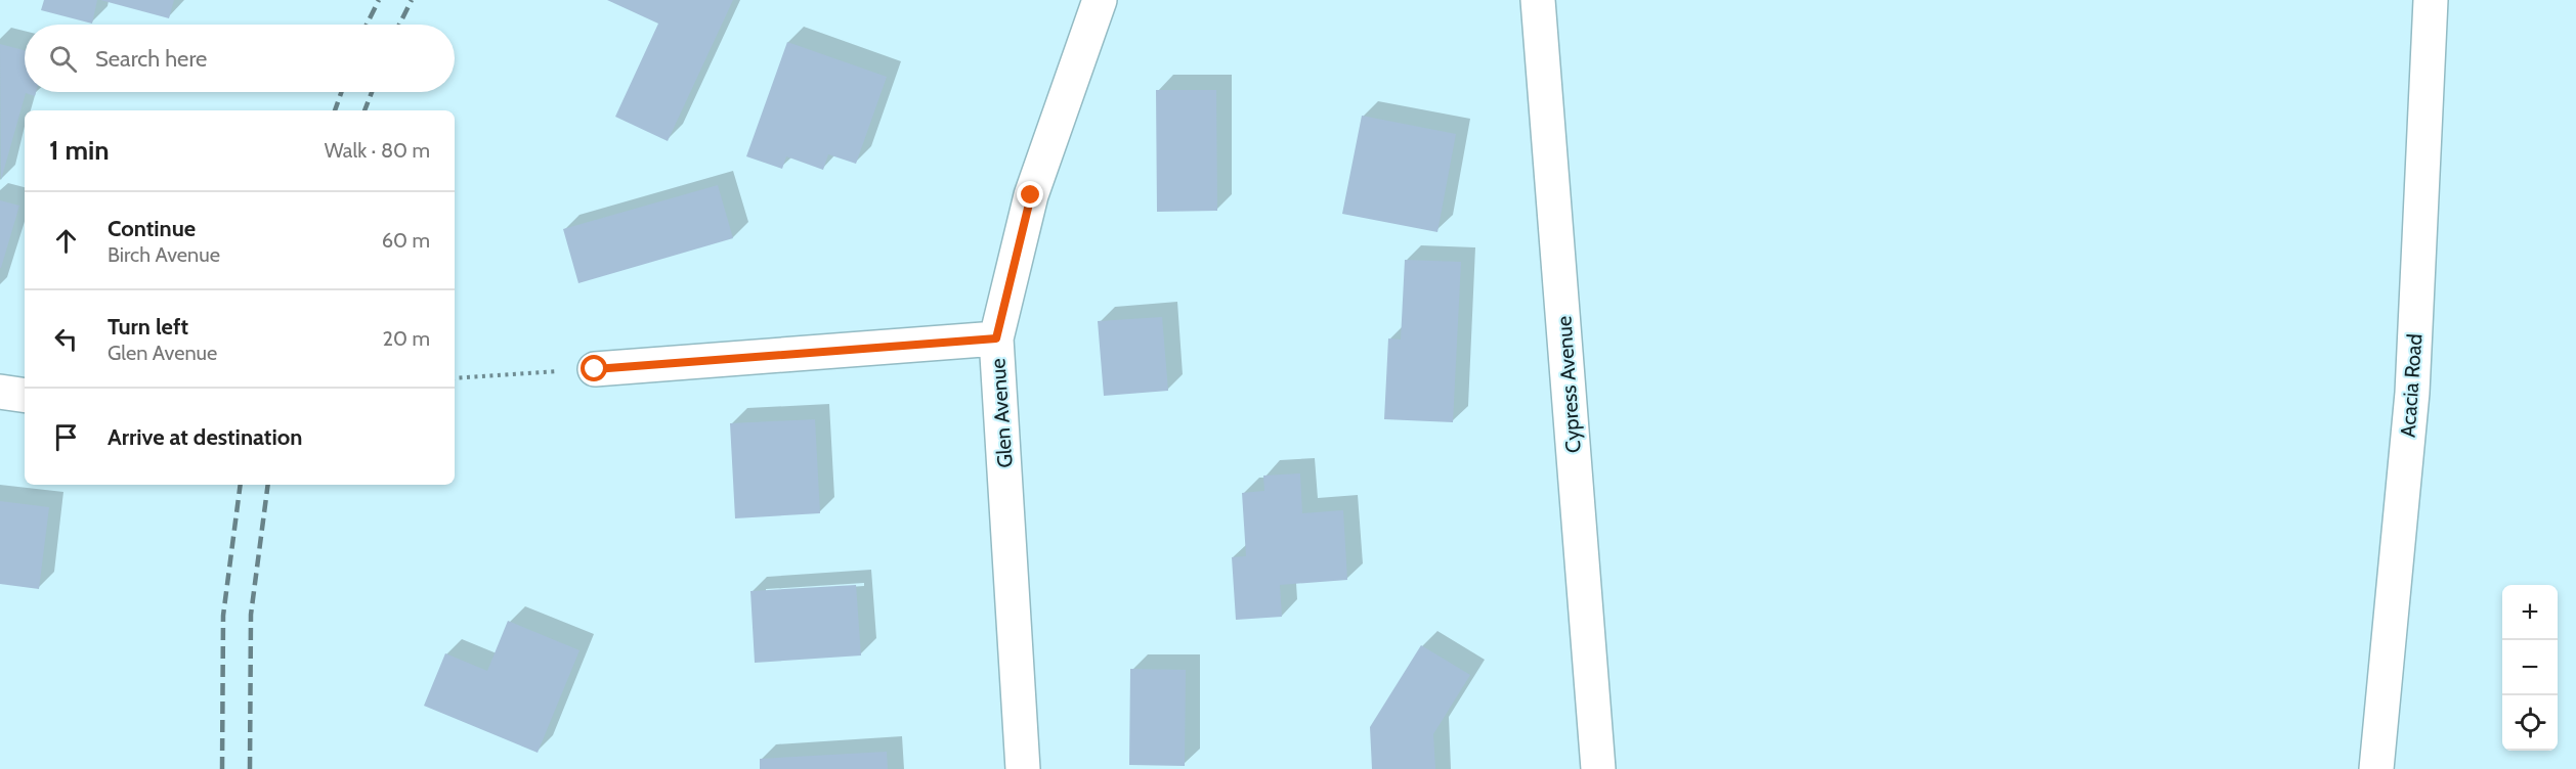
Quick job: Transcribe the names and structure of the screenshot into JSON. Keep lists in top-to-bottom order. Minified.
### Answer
{"streets":{"street":["Cypress Avenue","Acacia Road","Glen Avenue"]},"page":{"search":"Search here","heading":["1 min","Walk · 80 m"],"list":[["Continue","Birch Avenue","60 m"],["Turn left","Glen Avenue","20 m"],"Arrive at destination"],"map_buttons":["+","−"]}}
